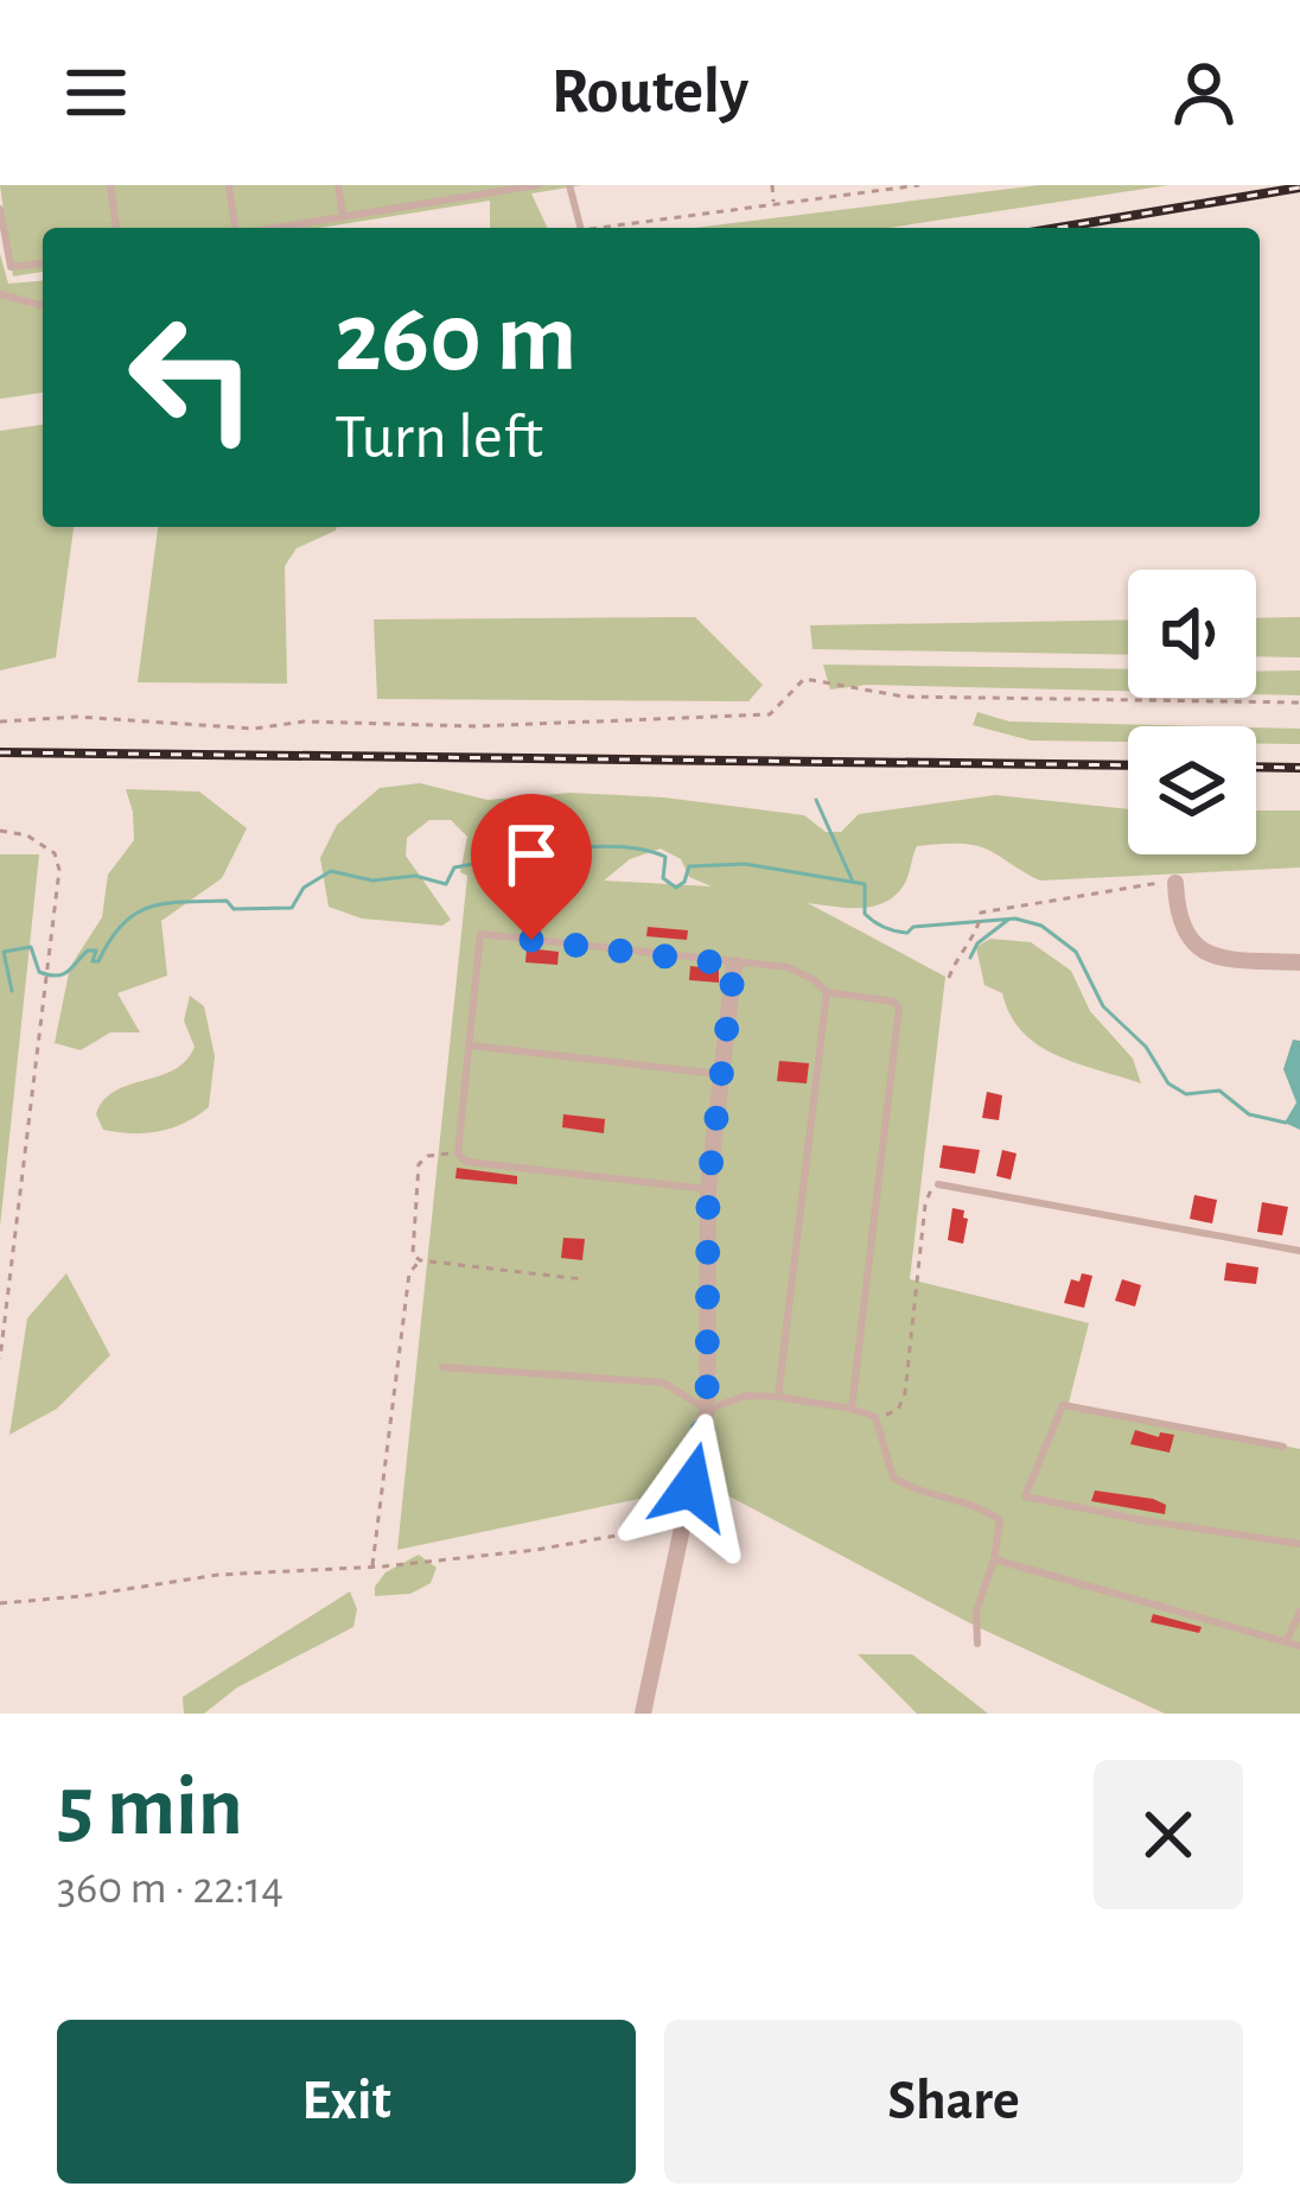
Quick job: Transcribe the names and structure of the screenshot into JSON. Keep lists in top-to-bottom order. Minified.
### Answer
{"page":{"header":"Routely","turn":["260 m","Turn left"],"heading":["5 min","360 m · 22:14"],"buttons":["Exit","Share"]}}
